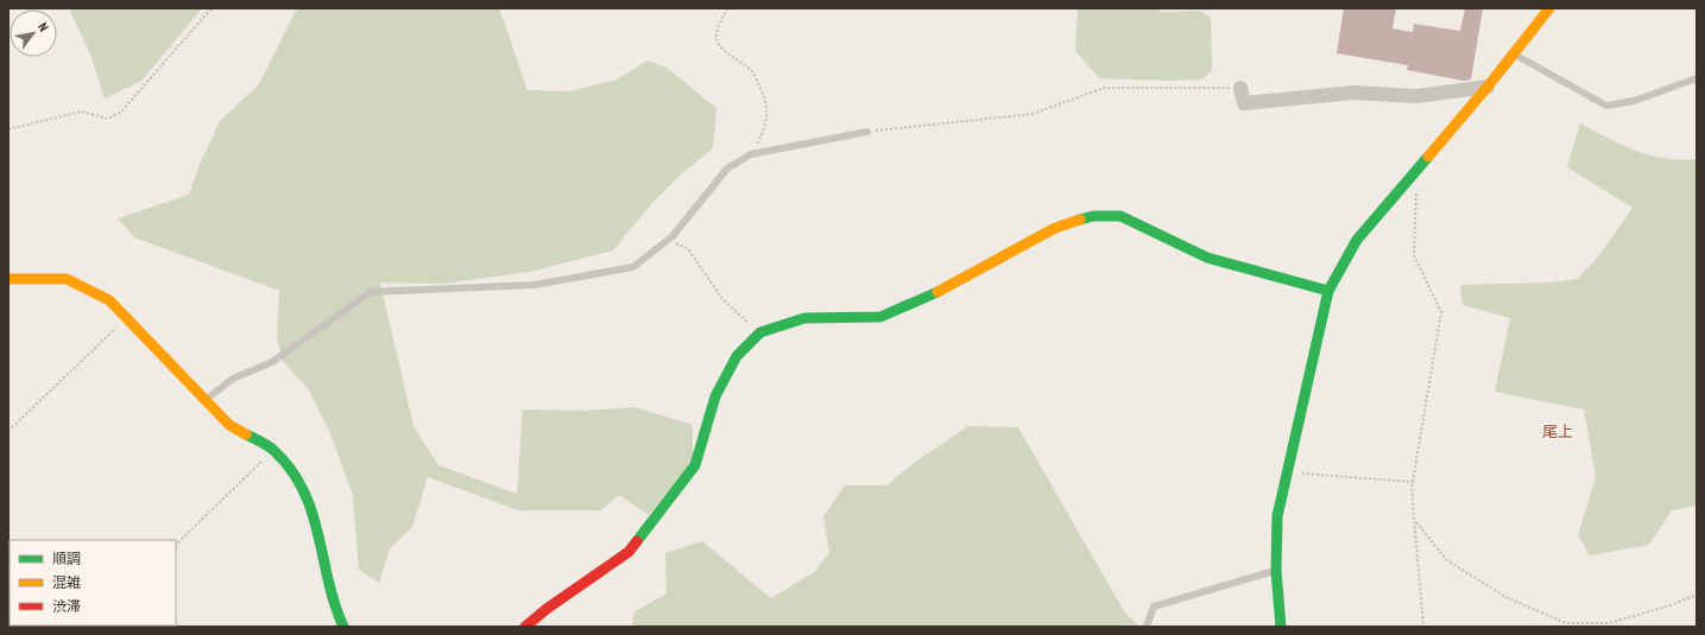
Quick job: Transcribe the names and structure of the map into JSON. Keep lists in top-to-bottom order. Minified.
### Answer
{"districts":["尾上"],"legend":["順調","混雑","渋滞"],"north":"top right"}
